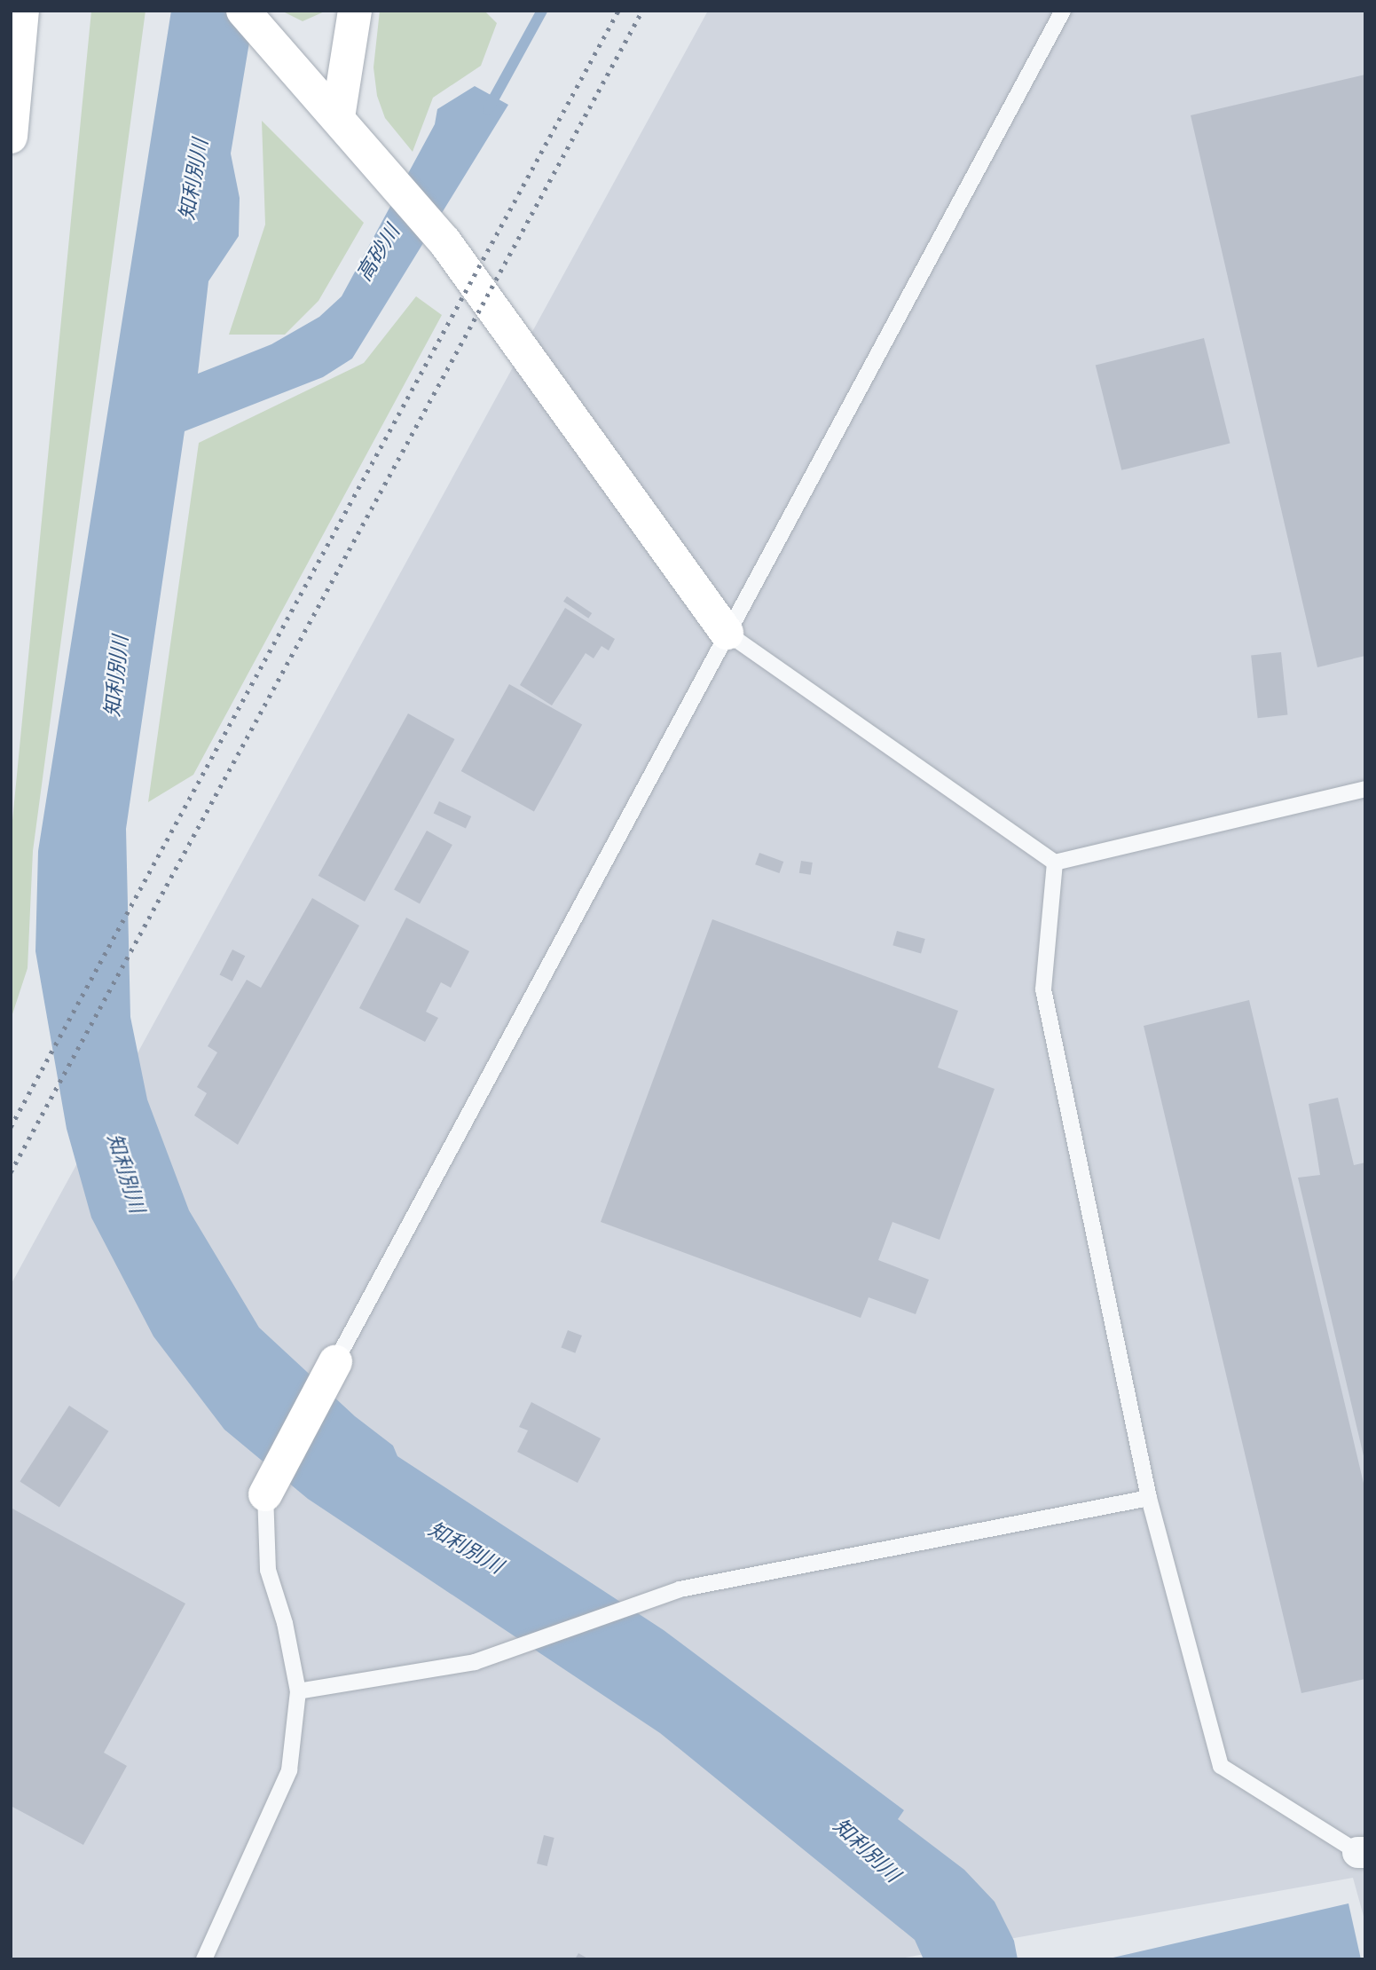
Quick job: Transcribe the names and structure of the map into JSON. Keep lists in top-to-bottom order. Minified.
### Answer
{"water":["知利別川","高砂川"]}
